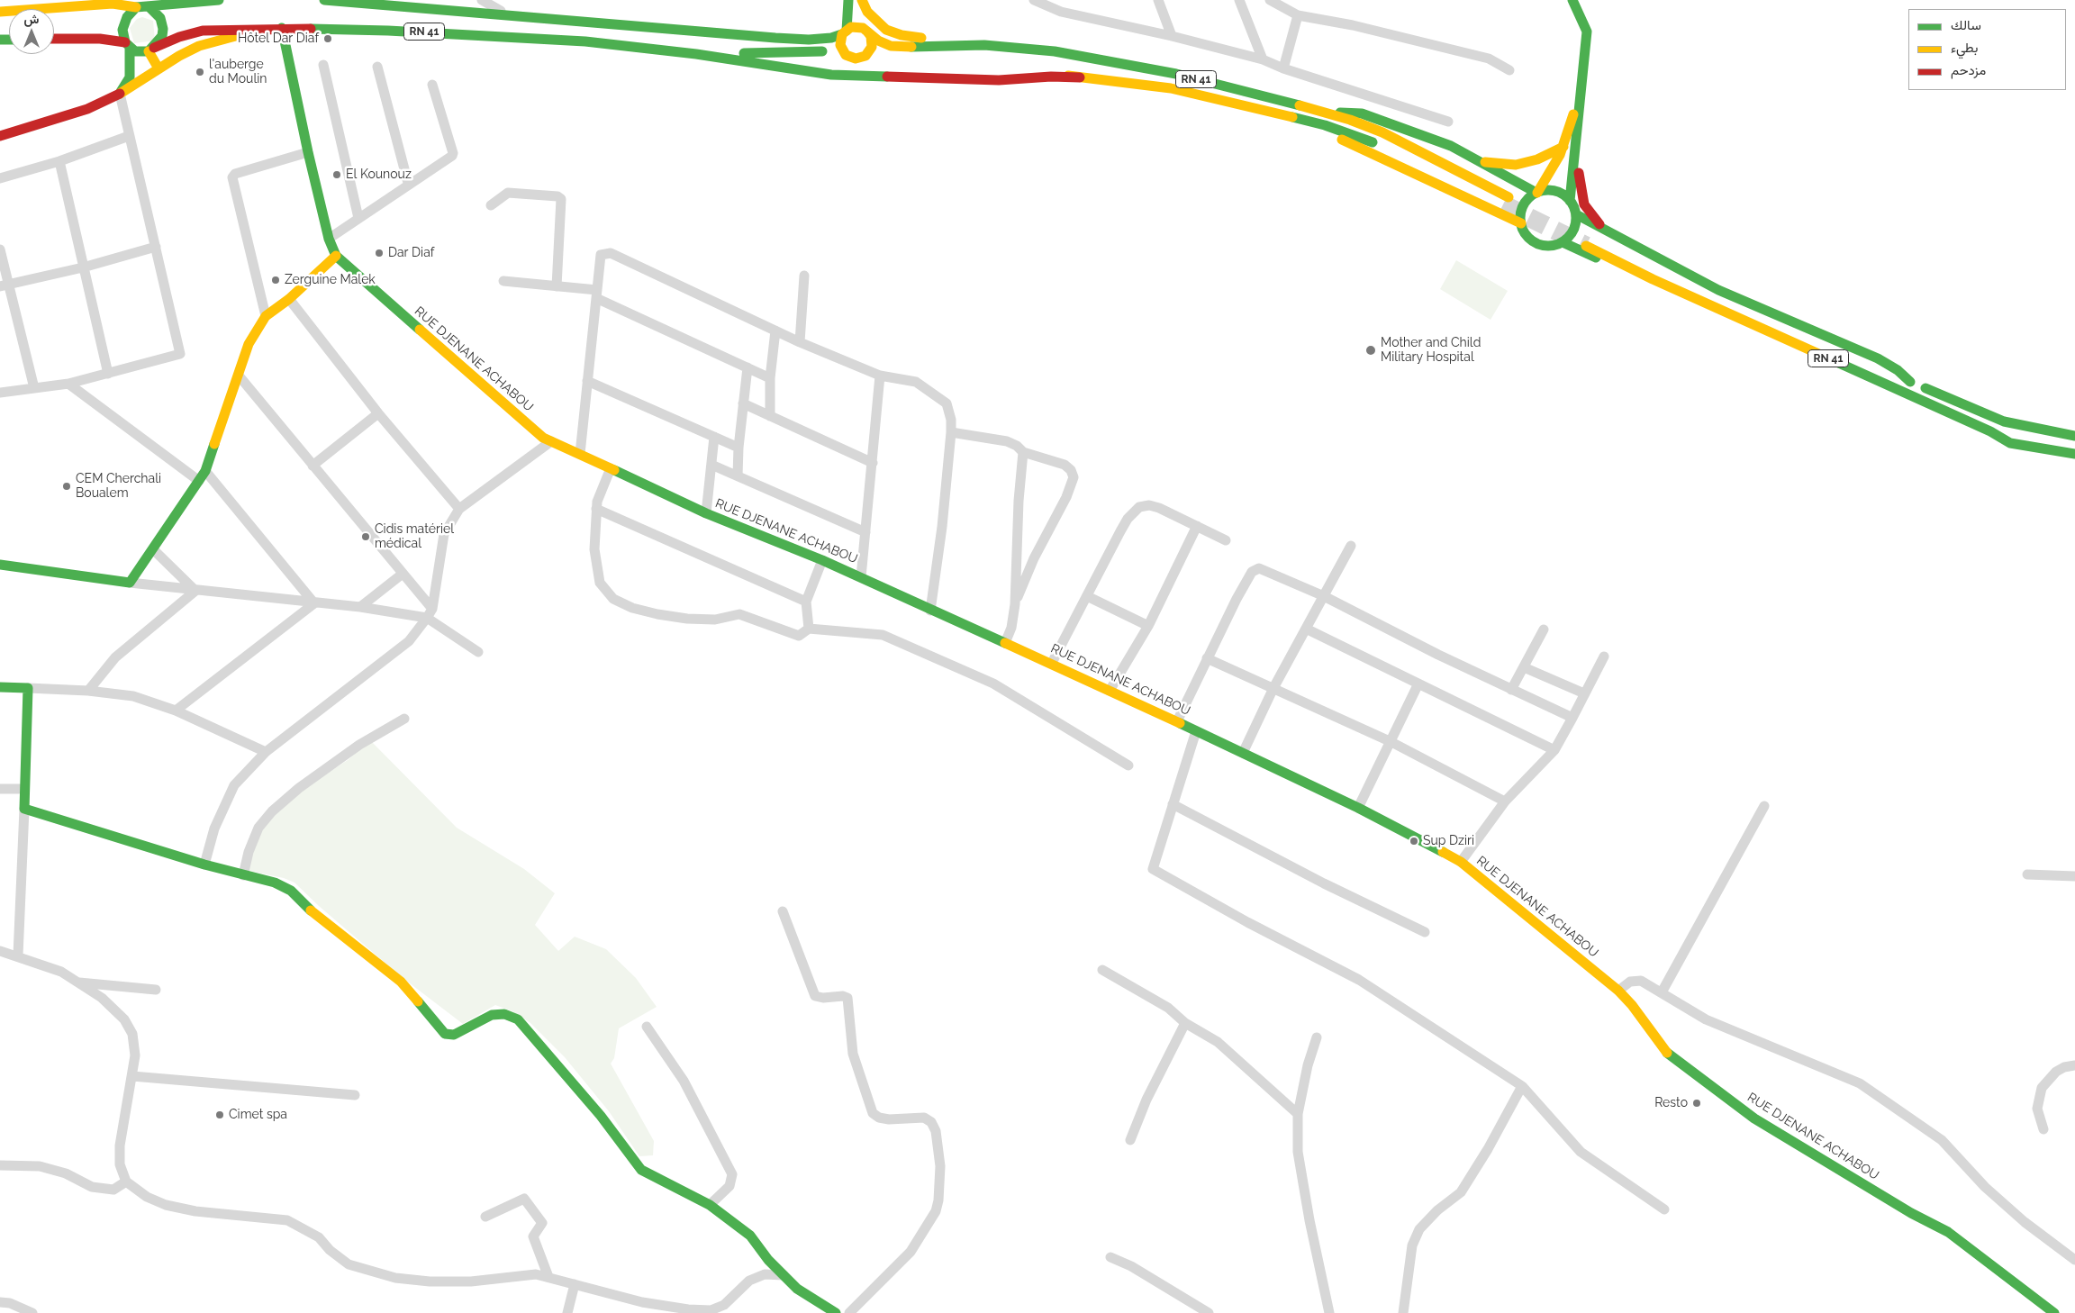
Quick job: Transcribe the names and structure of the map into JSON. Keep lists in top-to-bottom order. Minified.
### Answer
{"streets":{"main road":["RN 41","RUE DJENANE ACHABOU"]},"crossings":[["RN 41","RUE DJENANE ACHABOU"]],"places":["Hôtel Dar Diaf","l'auberge du Moulin","El Kounouz","Dar Diaf","Zerguine Malek","Mother and Child Military Hospital","CEM Cherchali Boualem","Cidis matériel médical","Sup Dziri","Resto","Cimet spa"],"legend":["سالك","بطيء","مزدحم"],"north":"top"}
